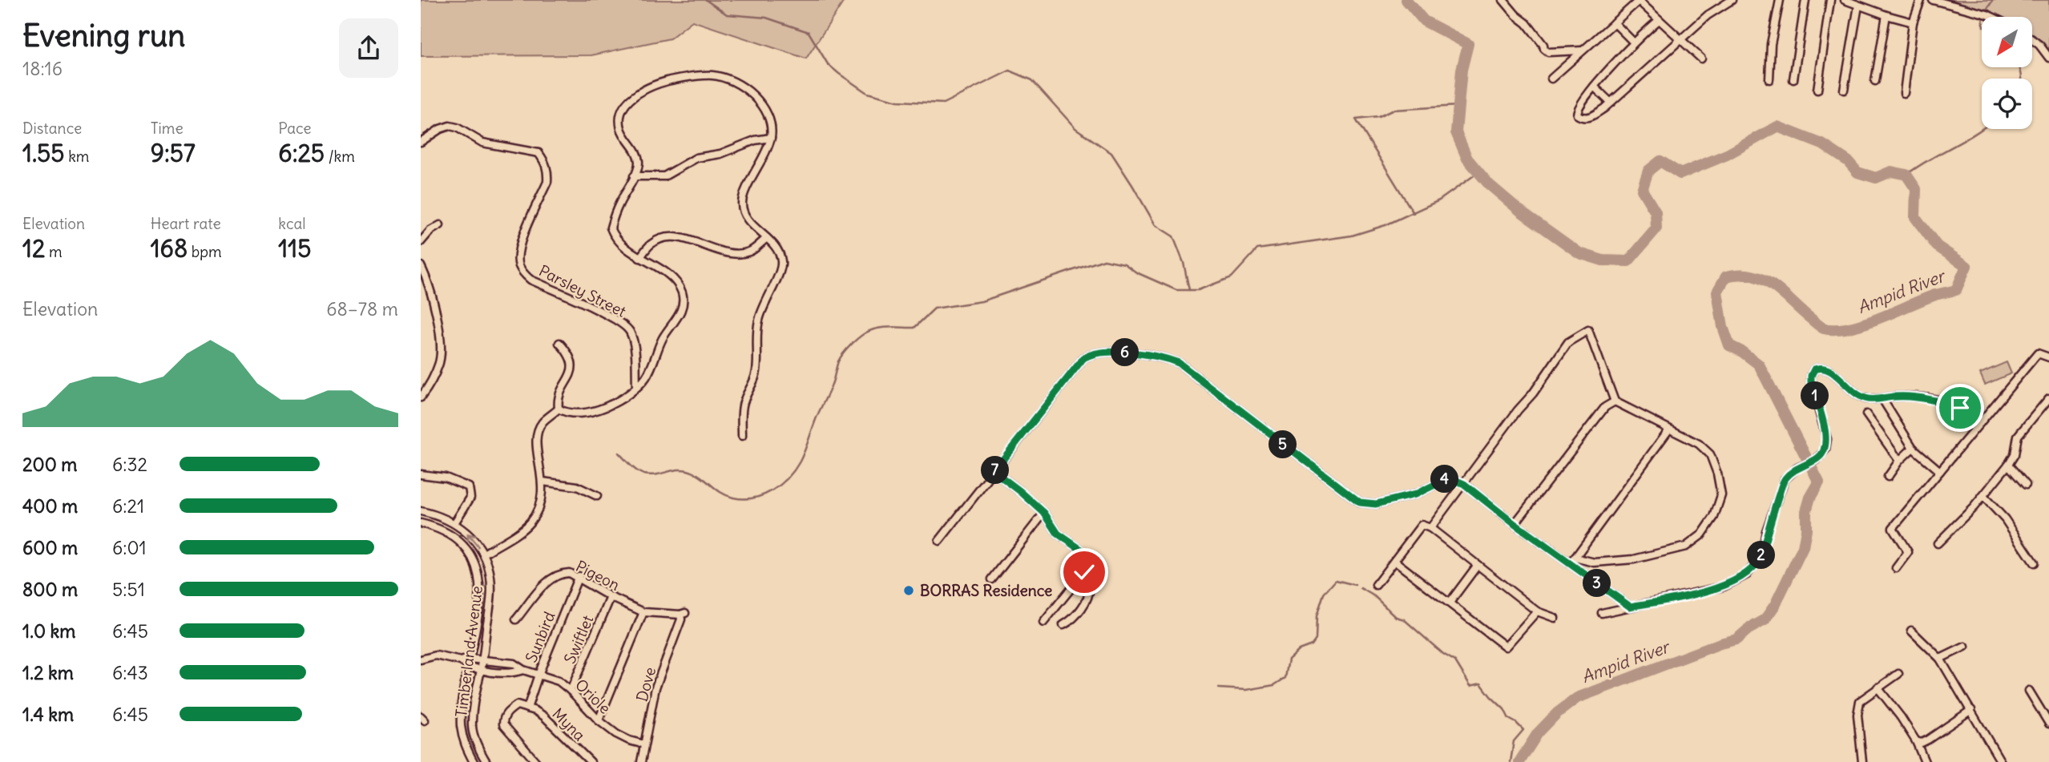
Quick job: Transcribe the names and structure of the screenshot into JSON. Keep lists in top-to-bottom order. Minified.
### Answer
{"streets":{"street":["Parsley Street","Pigeon","Sunbird","Swiftlet","Timberland Avenue","Dove","Oriole","Myna"]},"crossings":[["Pigeon","Sunbird"],["Pigeon","Swiftlet"],["Pigeon","Dove"],["Sunbird","Oriole"],["Sunbird","Myna"],["Swiftlet","Oriole"],["Timberland Avenue","Oriole"],["Dove","Oriole"]],"water":["Ampid River"],"places":["BORRAS Residence"],"north":"bottom left","page":{"heading":["Evening run","18:16"],"stats":[["Distance","1.55 km"],["Time","9:57"],["Pace","6:25 /km"],["Elevation","12 m"],["Heart rate","168 bpm"],["kcal","115"]],"chart":["Elevation","68–78 m"],"pins":["6","1","5","7","4","2","3"],"list":[{"name":"200 m","note":"6:32"},{"name":"400 m","note":"6:21"},{"name":"600 m","note":"6:01"},{"name":"800 m","note":"5:51"},{"name":"1.0 km","note":"6:45"},{"name":"1.2 km","note":"6:43"},{"name":"1.4 km","note":"6:45"}]}}
